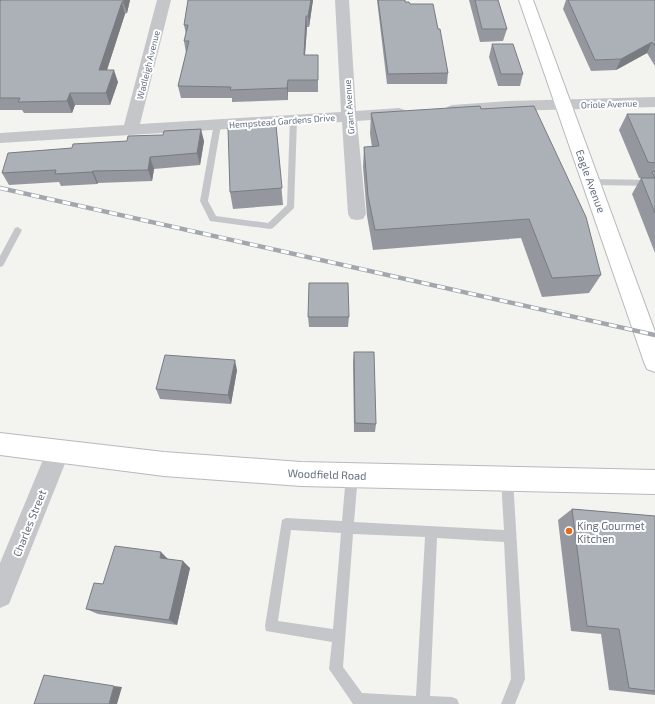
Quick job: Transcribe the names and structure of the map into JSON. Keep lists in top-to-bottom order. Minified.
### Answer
{"streets":{"street":["Wadleigh Avenue","Oriole Avenue","Grant Avenue","Hempstead Gardens Drive","Eagle Avenue","Woodfield Road","Charles Street"]},"crossings":[["Wadleigh Avenue","Hempstead Gardens Drive"],["Oriole Avenue","Eagle Avenue"],["Grant Avenue","Hempstead Gardens Drive"],["Woodfield Road","Charles Street"]],"places":["King Gourmet Kitchen"]}
